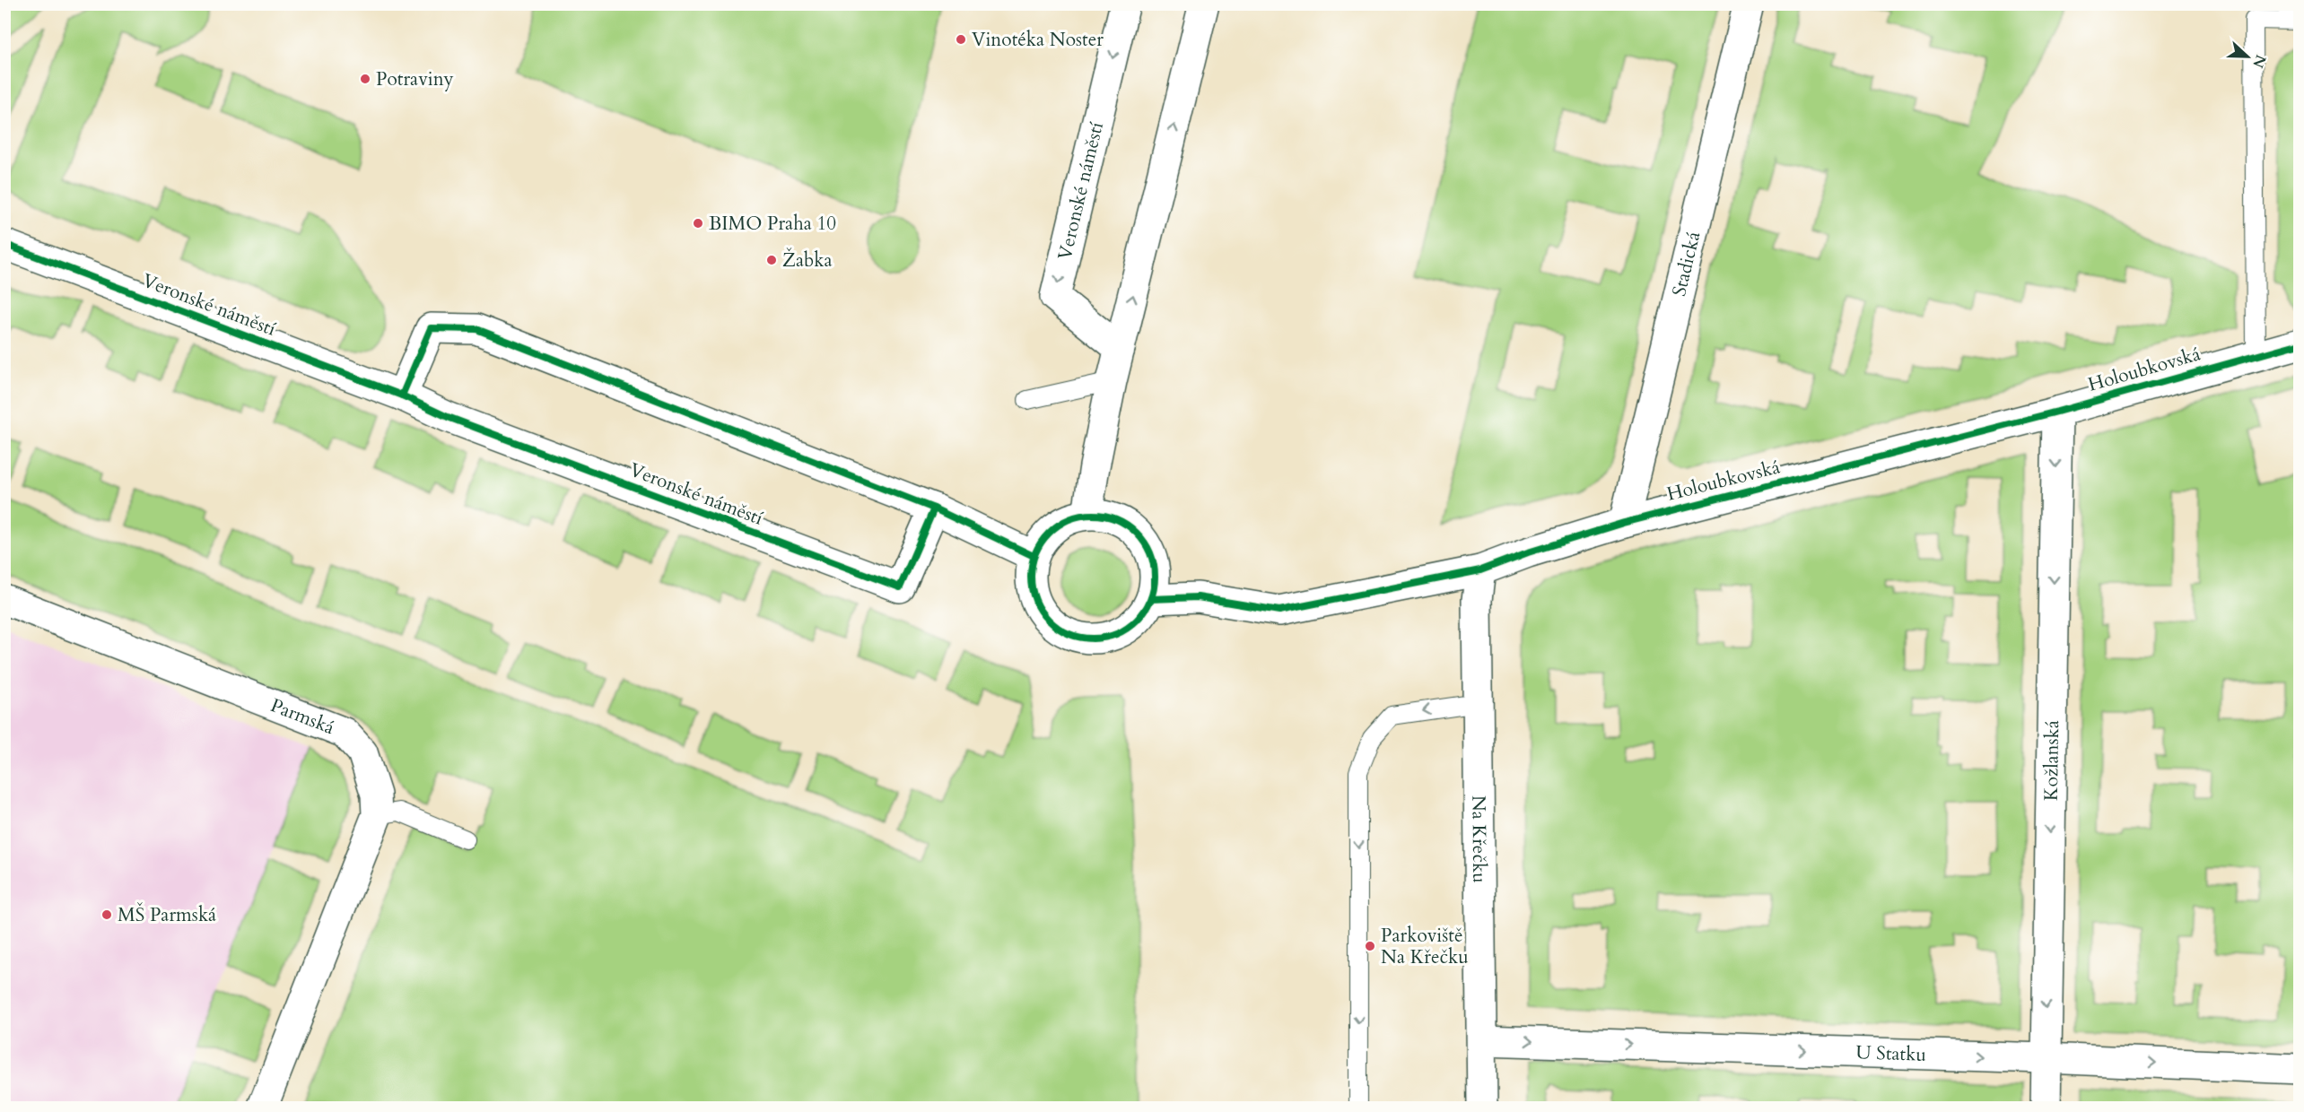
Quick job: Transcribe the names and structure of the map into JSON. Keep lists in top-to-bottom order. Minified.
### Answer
{"streets":{"street":["Veronské náměstí","Stadická","Holoubkovská","Parmská","Kožlanská","Na Křečku","U Statku"]},"crossings":[["Stadická","Holoubkovská"],["Holoubkovská","Kožlanská"],["Holoubkovská","Na Křečku"],["Kožlanská","U Statku"],["Na Křečku","U Statku"]],"one_way":["Kožlanská","U Statku"],"places":["Vinotéka Noster","Potraviny","BIMO Praha 10","Žabka","MŠ Parmská","Parkoviště Na Křečku"],"north":"right"}
